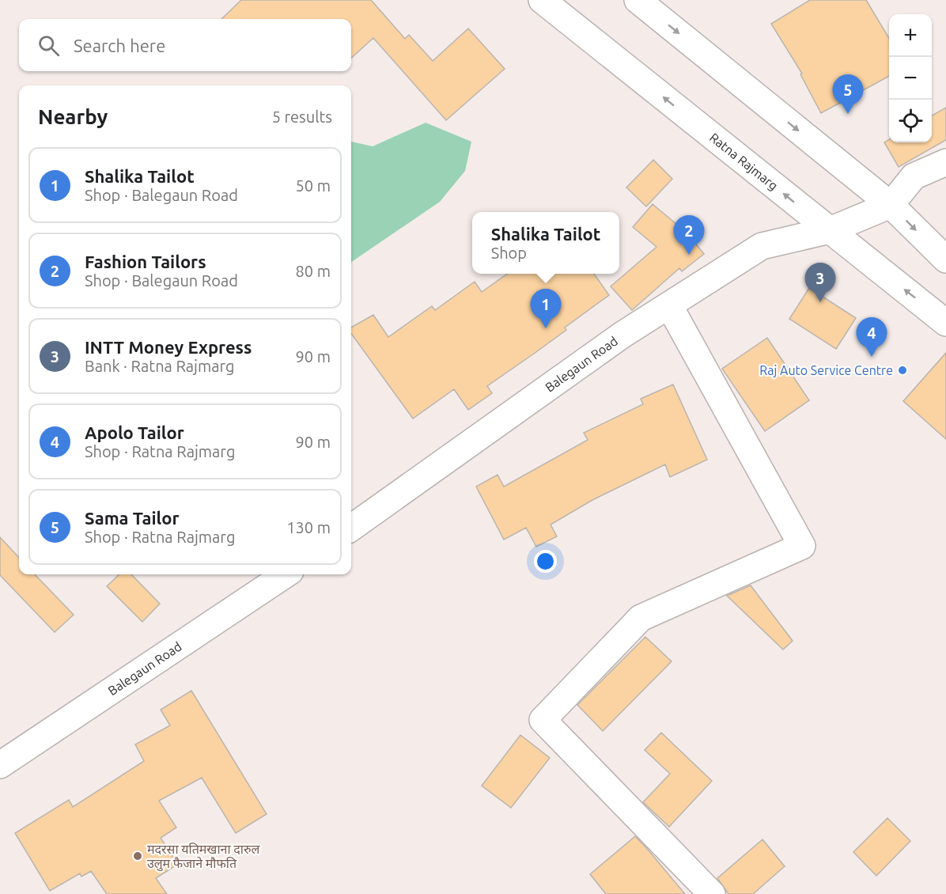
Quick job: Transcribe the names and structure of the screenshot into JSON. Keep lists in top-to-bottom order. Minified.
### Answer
{"streets":{"main road":["Ratna Rajmarg","Balegaun Road"]},"crossings":[["Ratna Rajmarg","Balegaun Road"]],"places":["Raj Auto Service Centre","मदरसा यतिमखाना दारुल उलुम फैजाने माैफति"],"page":{"map_buttons":["+","−"],"search":"Search here","pins":["5","2","3","1","4"],"heading":["Nearby","5 results"],"list":[{"mark":"1","name":"Shalika Tailot","note":"Shop · Balegaun Road","value":"50 m"},{"mark":"2","name":"Fashion Tailors","note":"Shop · Balegaun Road","value":"80 m"},{"mark":"3","name":"INTT Money Express","note":"Bank · Ratna Rajmarg","value":"90 m"},{"mark":"4","name":"Apolo Tailor","note":"Shop · Ratna Rajmarg","value":"90 m"},{"mark":"5","name":"Sama Tailor","note":"Shop · Ratna Rajmarg","value":"130 m"}],"popup":["Shalika Tailot","Shop"]}}
